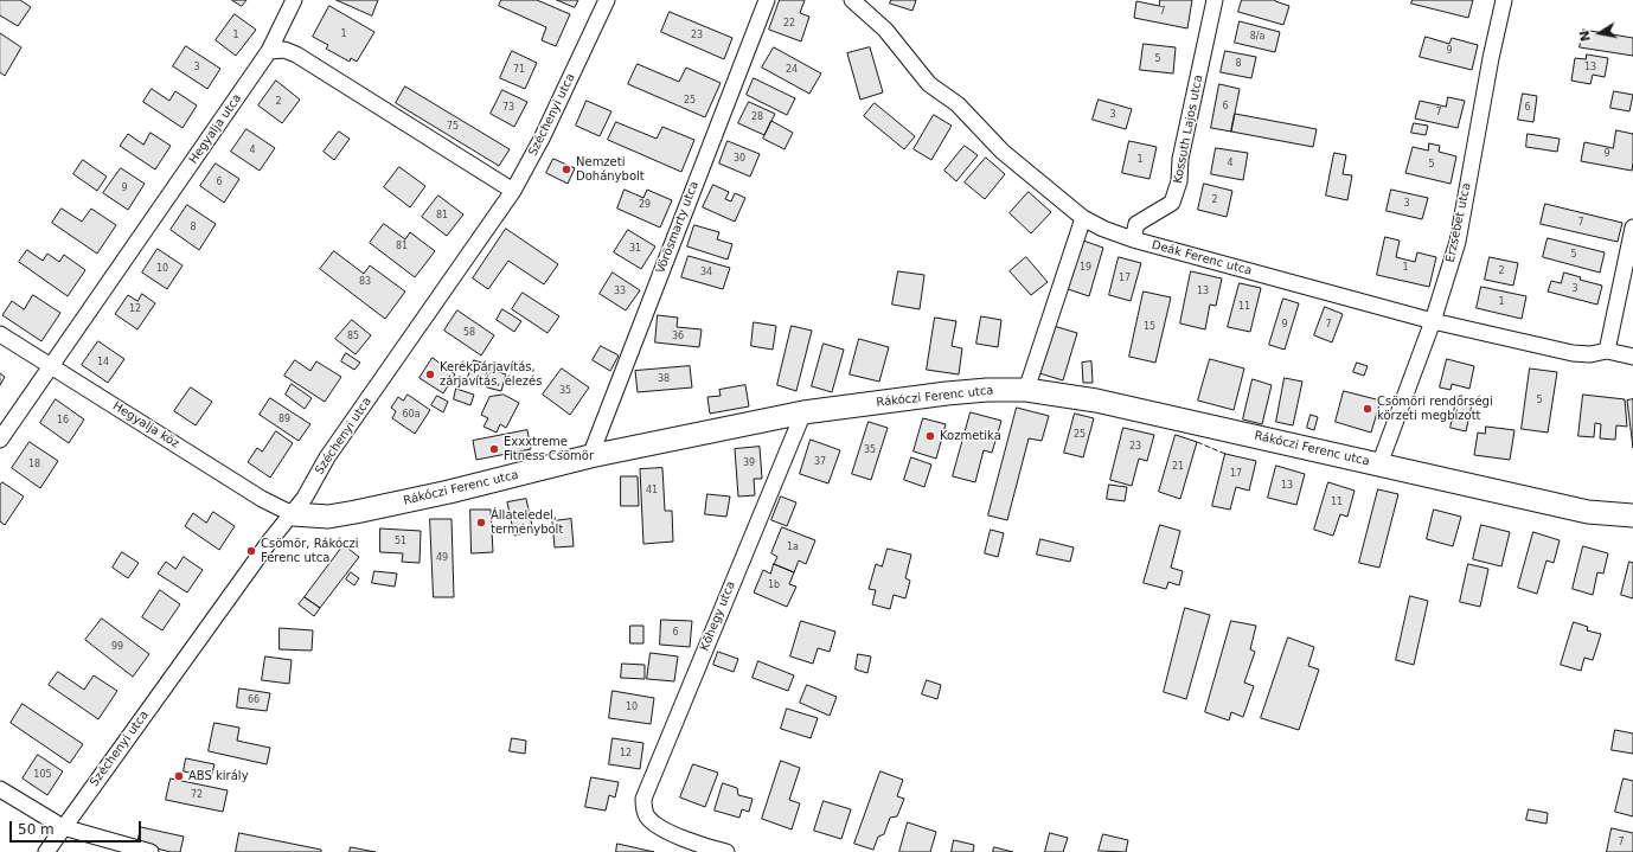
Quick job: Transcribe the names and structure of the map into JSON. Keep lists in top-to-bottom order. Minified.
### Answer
{"streets":{"street":["Széchenyi utca","Hegyalja utca","Kossuth Lajos utca","Erzsébet utca","Vörösmarty utca","Deák Ferenc utca","Rákóczi Ferenc utca","Hegyalja köz","Kőhegy utca"]},"crossings":[["Széchenyi utca","Rákóczi Ferenc utca"],["Széchenyi utca","Hegyalja köz"],["Hegyalja utca","Hegyalja köz"],["Kossuth Lajos utca","Deák Ferenc utca"],["Erzsébet utca","Deák Ferenc utca"],["Erzsébet utca","Rákóczi Ferenc utca"],["Vörösmarty utca","Rákóczi Ferenc utca"],["Rákóczi Ferenc utca","Hegyalja köz"],["Rákóczi Ferenc utca","Kőhegy utca"]],"places":["Nemzeti Dohánybolt","Kerékpárjavítás, zárjavítás, élezés","Csömöri rendőrségi körzeti megbízott","Kozmetika","Exxxtreme Fitness Csömör","Állateledel, terménybolt","Csömör, Rákóczi Ferenc utca","ABS király"],"house_numbers":["7","22","1","1","23","8/a","9","5","8","3","13","71","24","25","2","6","73","6","7","3","28","75","4","9","30","1","4","5","6","9","2","3","29","81","7","8","81","31","5","19","1","10","2","34","17","83","3","33","13","1","11","12","9","7","15","58","85","36","14","38","35","5","60a","89","16","25","23","35","37","39","18","21","17","13","41","11","51","1a","49","1b","6","99","66","10","12","105","72","7"],"scale_bar":"50 m","north":"left"}
